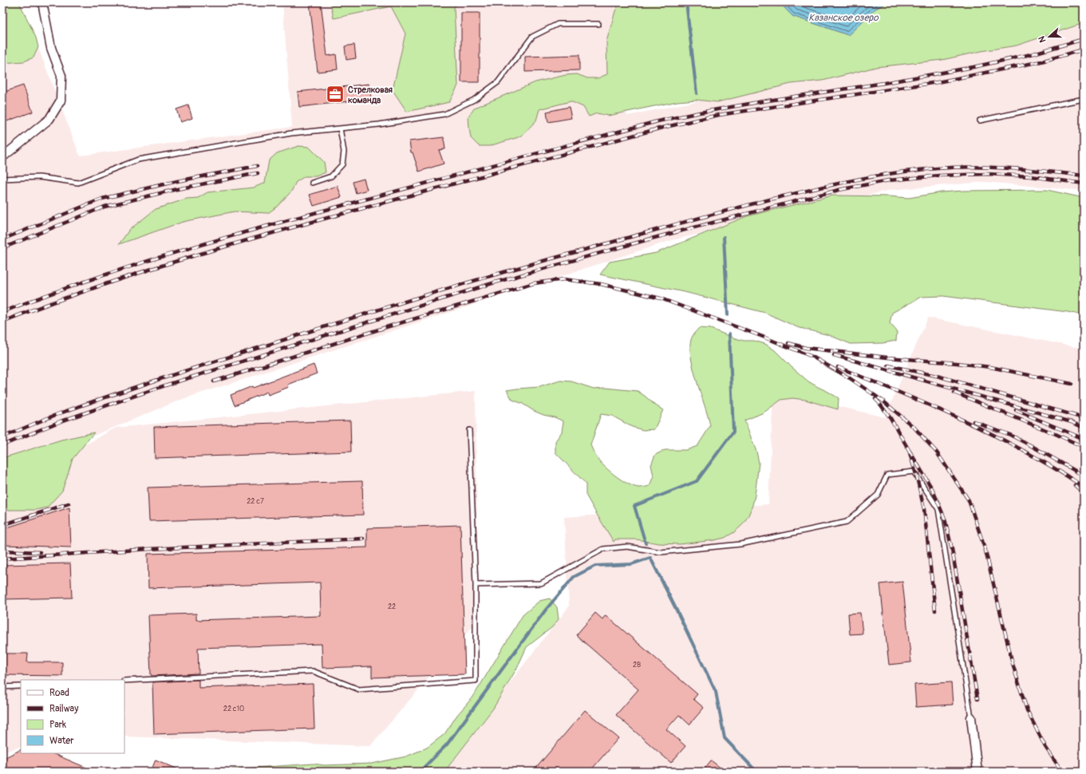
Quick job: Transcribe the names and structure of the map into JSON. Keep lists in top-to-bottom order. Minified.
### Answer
{"water":["Казанское озеро"],"places":{"office":["Стрелковая команда"]},"house_numbers":["22 с7","22","2В","22 с10"],"legend":["Road","Railway","Park","Water"],"north":"left"}
